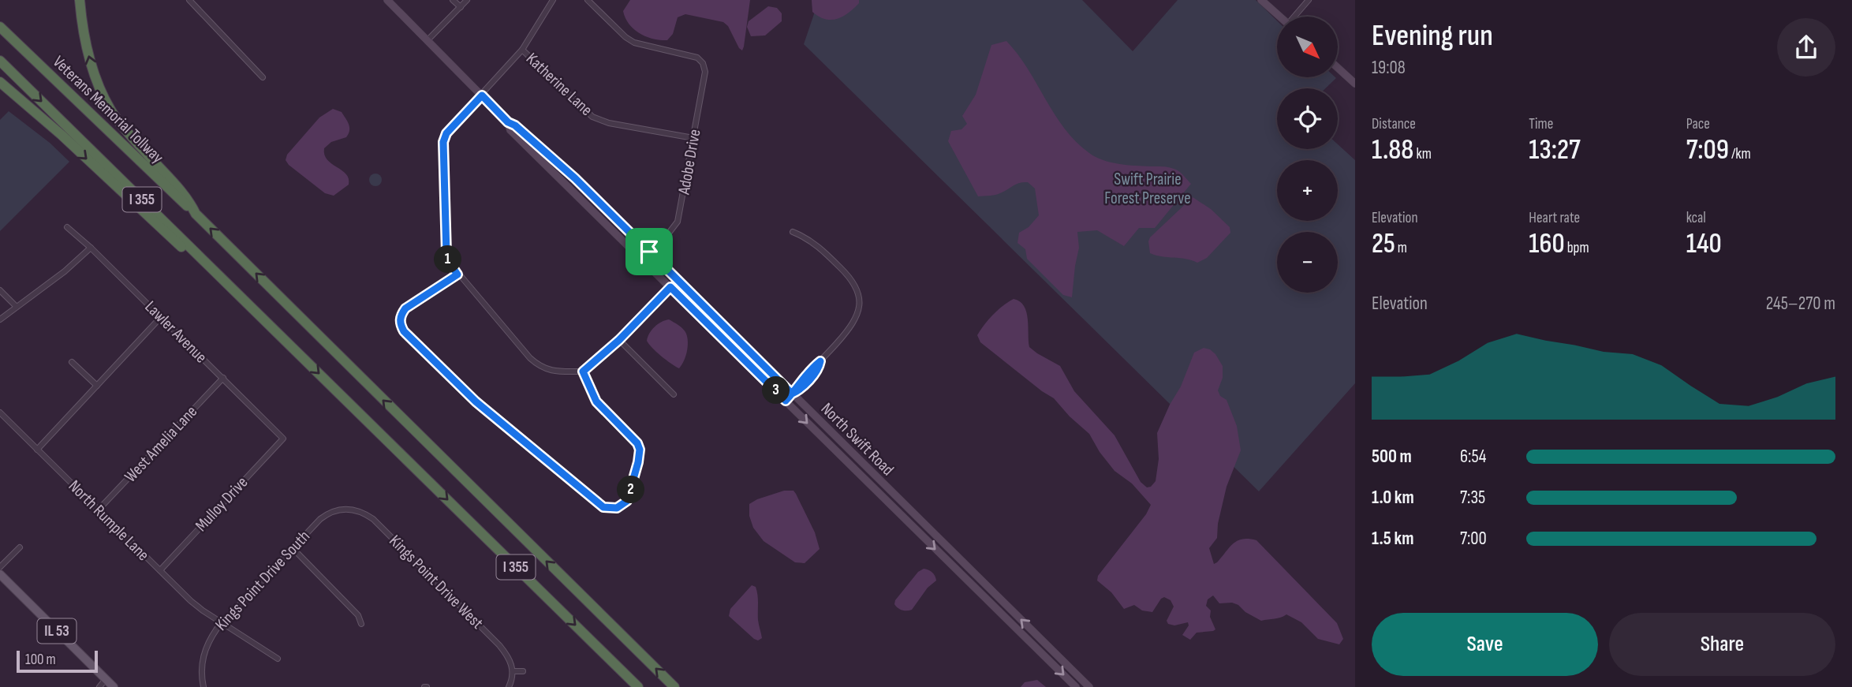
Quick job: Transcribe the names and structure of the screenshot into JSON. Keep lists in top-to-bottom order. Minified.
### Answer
{"streets":{"highway":["Veterans Memorial Tollway","I 355"],"main road":["IL 53"],"street":["Katherine Lane","Adobe Drive","Lawler Avenue","North Swift Road","West Amelia Lane","Mulloy Drive","North Rumple Lane","Kings Point Drive South","Kings Point Drive West"]},"crossings":[["Katherine Lane","Adobe Drive"],["Veterans Memorial Tollway","I 355"],["Adobe Drive","North Swift Road"],["Lawler Avenue","West Amelia Lane"],["Lawler Avenue","Mulloy Drive"],["West Amelia Lane","North Rumple Lane"],["Mulloy Drive","North Rumple Lane"],["North Rumple Lane","Kings Point Drive South"],["Kings Point Drive South","Kings Point Drive West"]],"parks":["Swift Prairie Forest Preserve"],"scale_bar":"100 m","north":"bottom right","page":{"heading":["Evening run","19:08"],"map_buttons":["+","−"],"stats":[["Distance","1.88 km"],["Time","13:27"],["Pace","7:09 /km"],["Elevation","25 m"],["Heart rate","160 bpm"],["kcal","140"]],"pins":["1","3","2"],"chart":["Elevation","245–270 m"],"list":[{"name":"500 m","note":"6:54"},{"name":"1.0 km","note":"7:35"},{"name":"1.5 km","note":"7:00"}],"buttons":["Save","Share"],"scale":"100 m"}}
